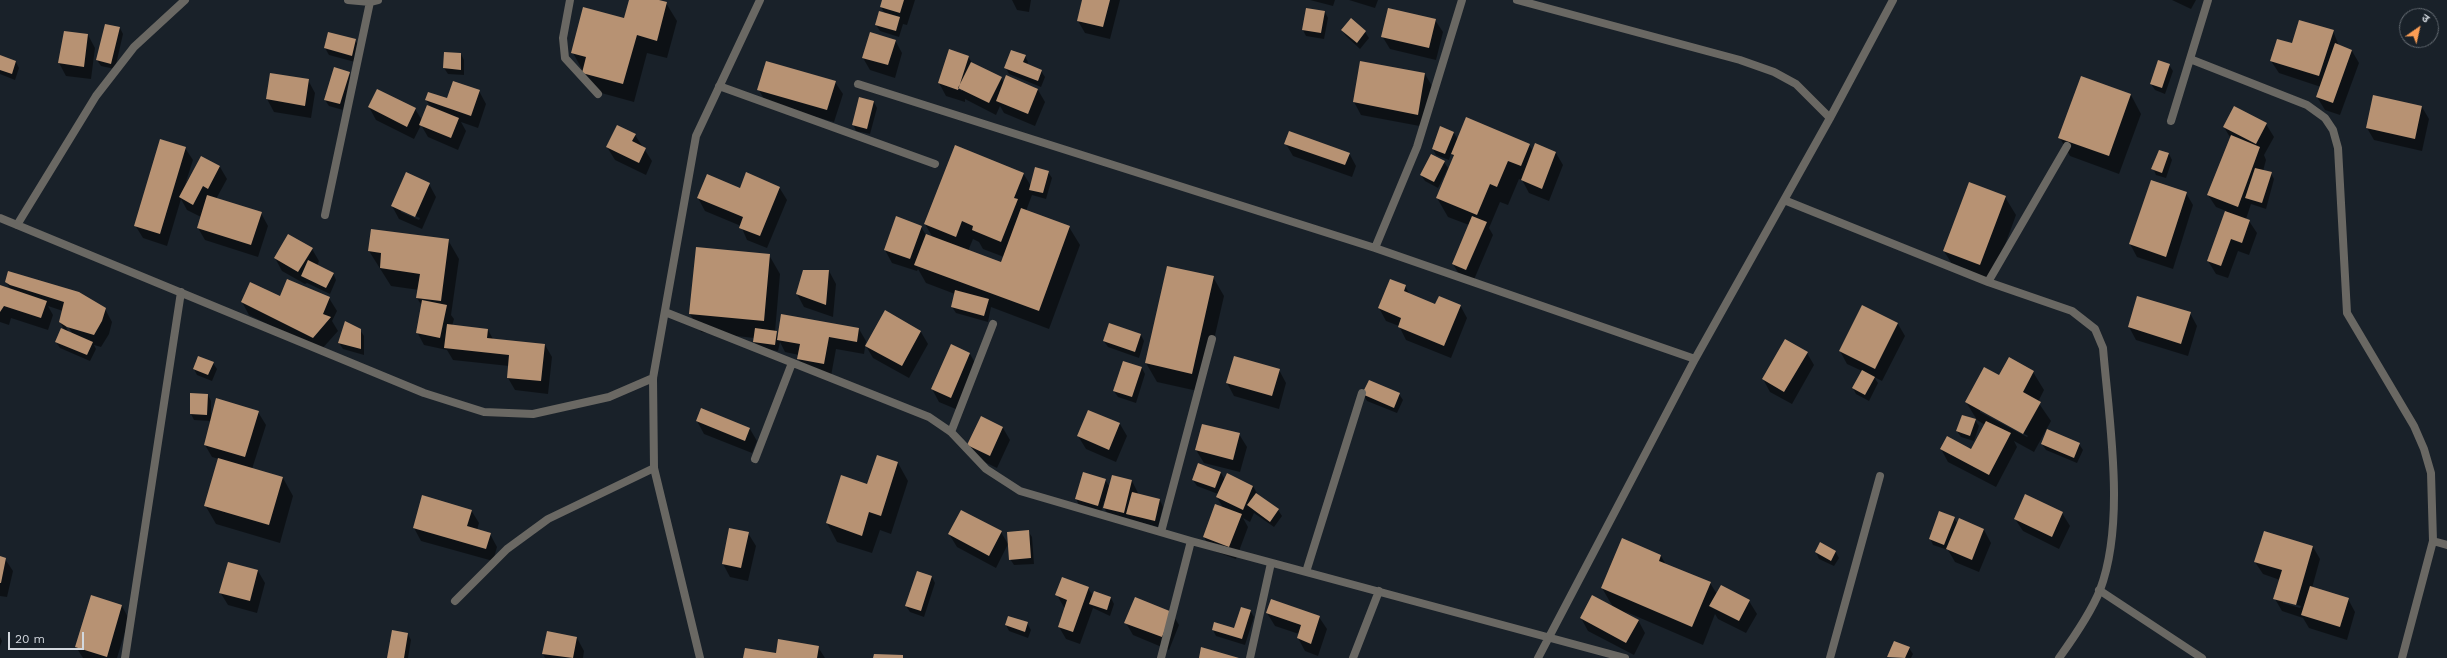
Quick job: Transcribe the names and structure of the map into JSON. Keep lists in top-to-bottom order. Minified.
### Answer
{"scale_bar":"20 m","north":"top right"}
